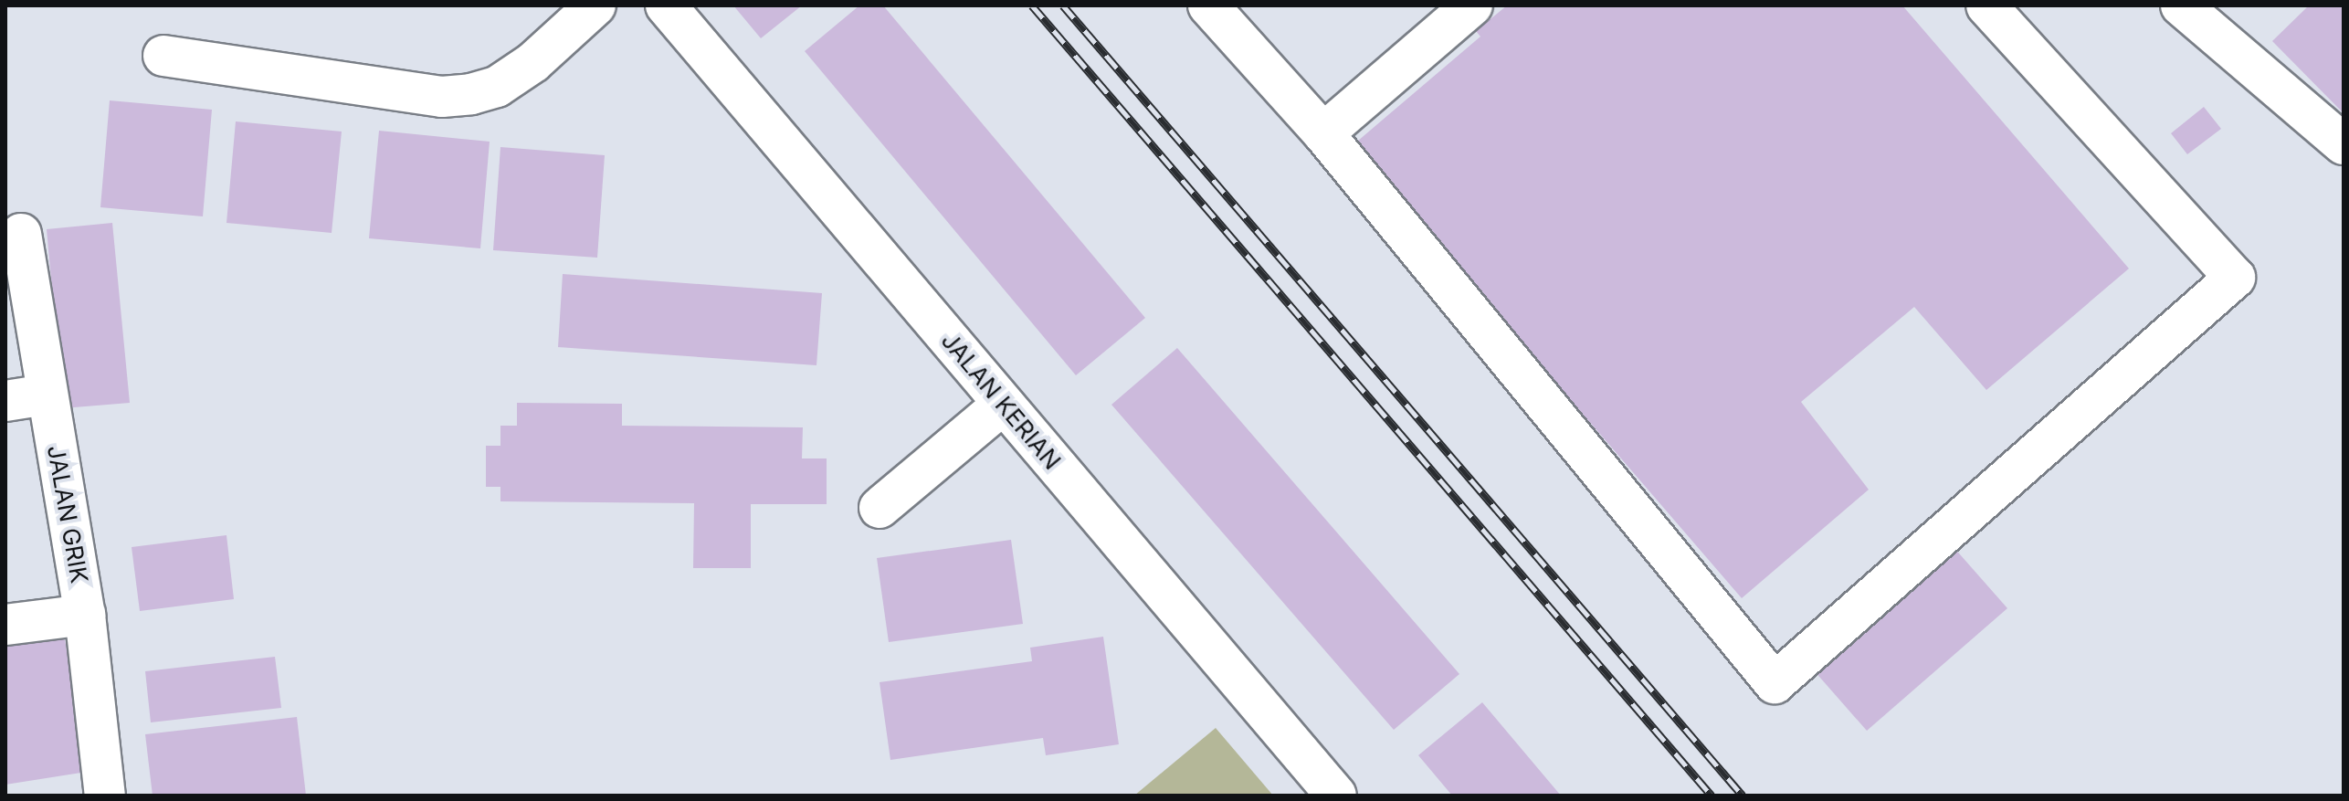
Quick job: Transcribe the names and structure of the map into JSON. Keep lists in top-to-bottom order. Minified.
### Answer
{"streets":{"street":["JALAN KERIAN","JALAN GRIK"]}}
